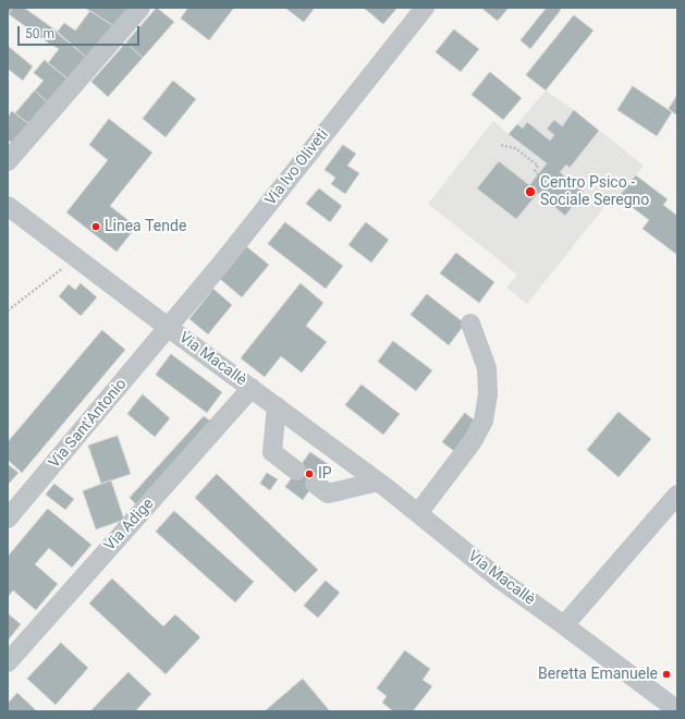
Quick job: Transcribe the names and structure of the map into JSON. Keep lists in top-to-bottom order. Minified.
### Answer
{"streets":{"street":["Via Ivo Oliveti","Via Macallè","Via Sant'Antonio","Via Adige"]},"crossings":[["Via Ivo Oliveti","Via Macallè"],["Via Ivo Oliveti","Via Sant'Antonio"],["Via Macallè","Via Sant'Antonio"],["Via Macallè","Via Adige"]],"places":["Centro Psico - Sociale Seregno","Linea Tende","IP","Beretta Emanuele"],"scale_bar":"50 m"}
